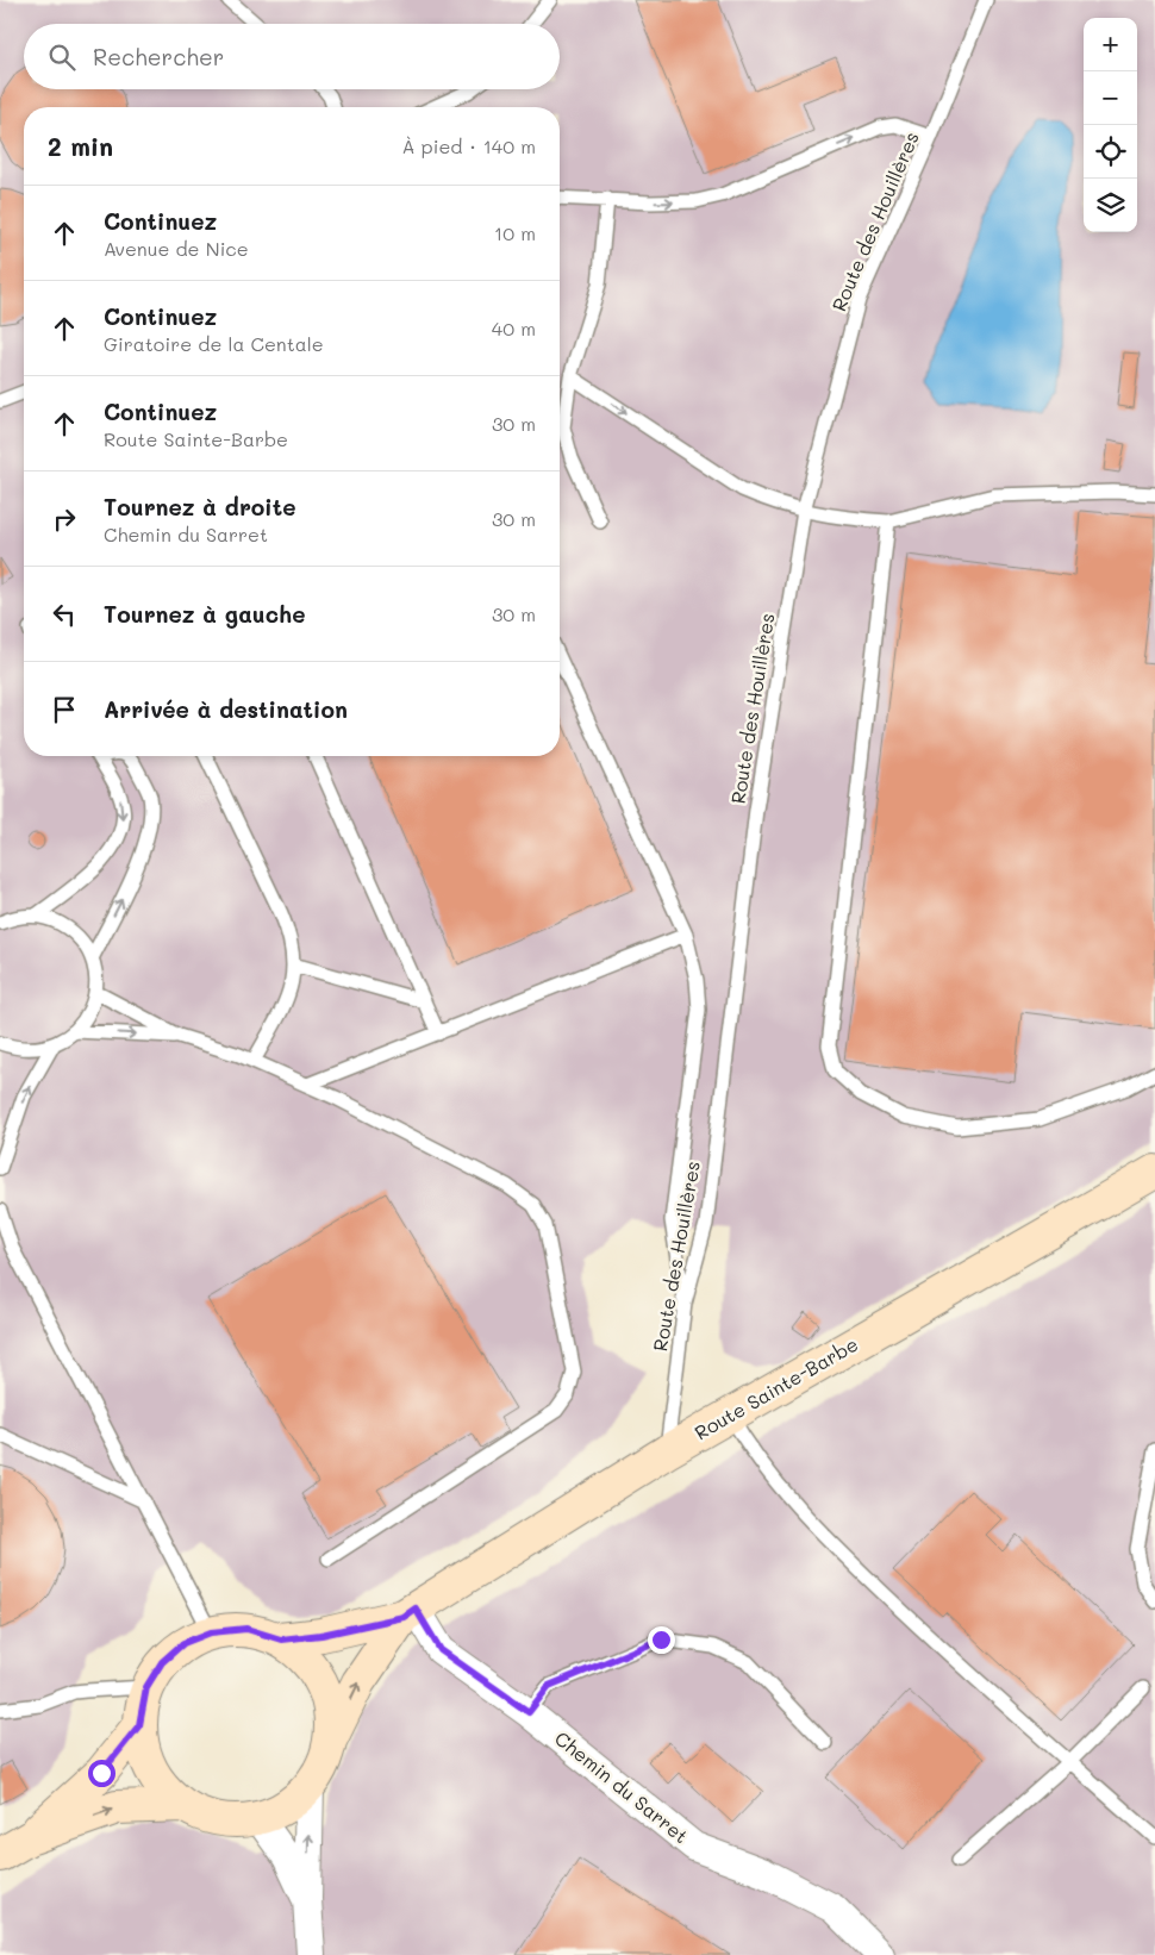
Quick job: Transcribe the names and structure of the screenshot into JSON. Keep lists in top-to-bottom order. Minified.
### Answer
{"streets":{"main road":["Route Sainte-Barbe"],"street":["Chemin du Sarret"],"lane":["Route des Houillères"]},"crossings":[["Route des Houillères","Route Sainte-Barbe"],["Route Sainte-Barbe","Chemin du Sarret"]],"page":{"map_buttons":["+","−"],"search":"Rechercher","heading":["2 min","À pied · 140 m"],"list":[["Continuez","Avenue de Nice","10 m"],["Continuez","Giratoire de la Centale","40 m"],["Continuez","Route Sainte-Barbe","30 m"],["Tournez à droite","Chemin du Sarret","30 m"],["Tournez à gauche","30 m"],"Arrivée à destination"]}}
